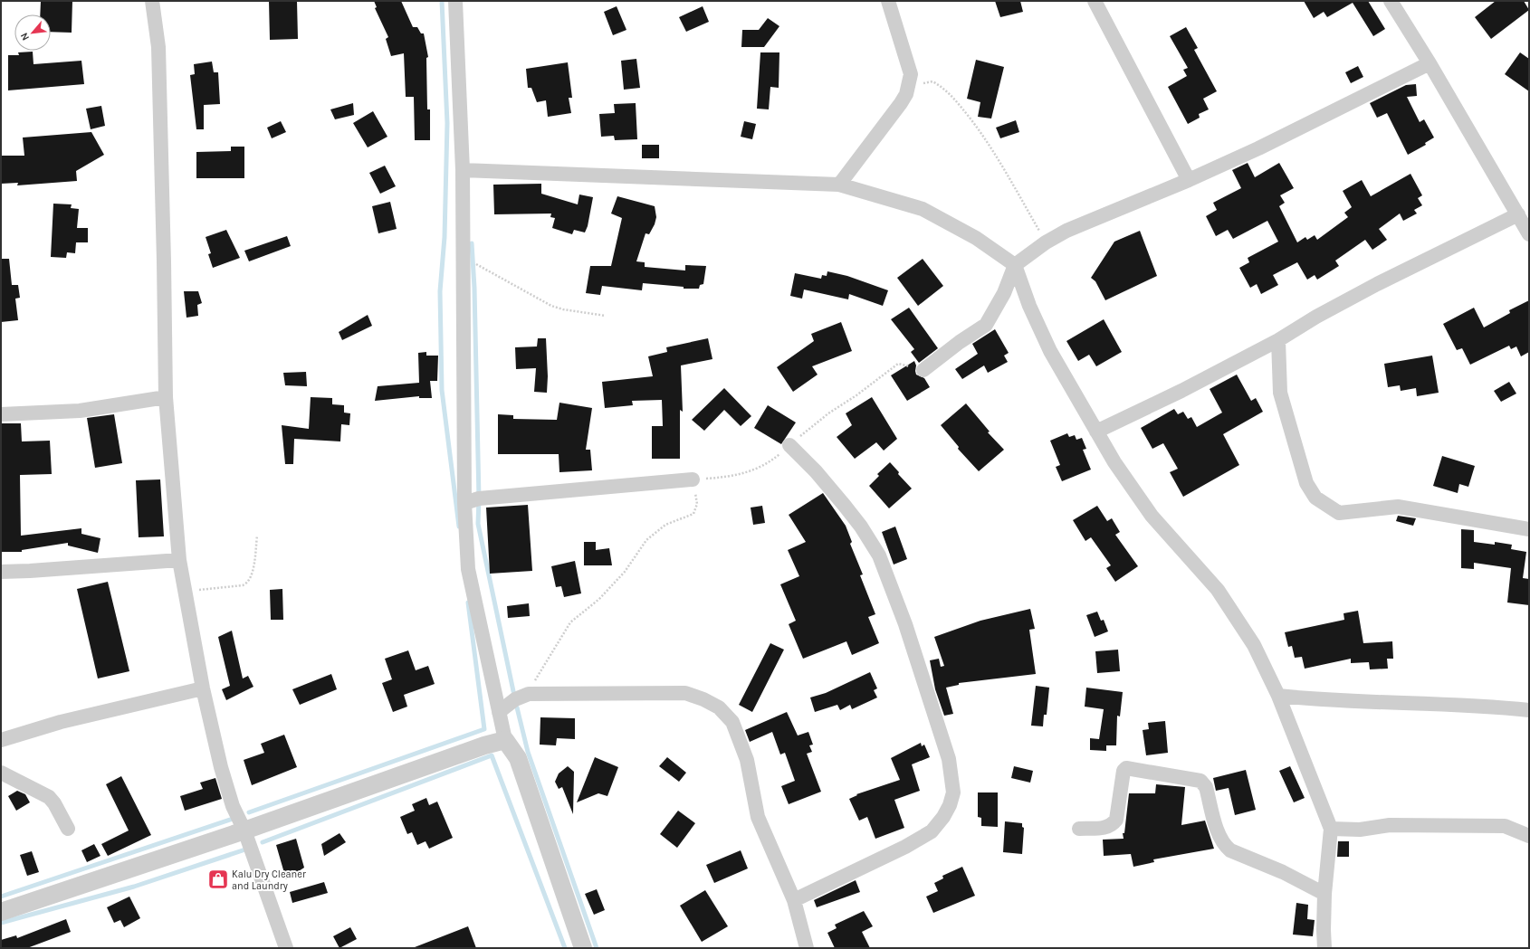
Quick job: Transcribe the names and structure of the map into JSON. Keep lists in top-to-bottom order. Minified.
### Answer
{"places":{"shop":["Kalu Dry Cleaner and Laundry"]},"north":"bottom left"}
